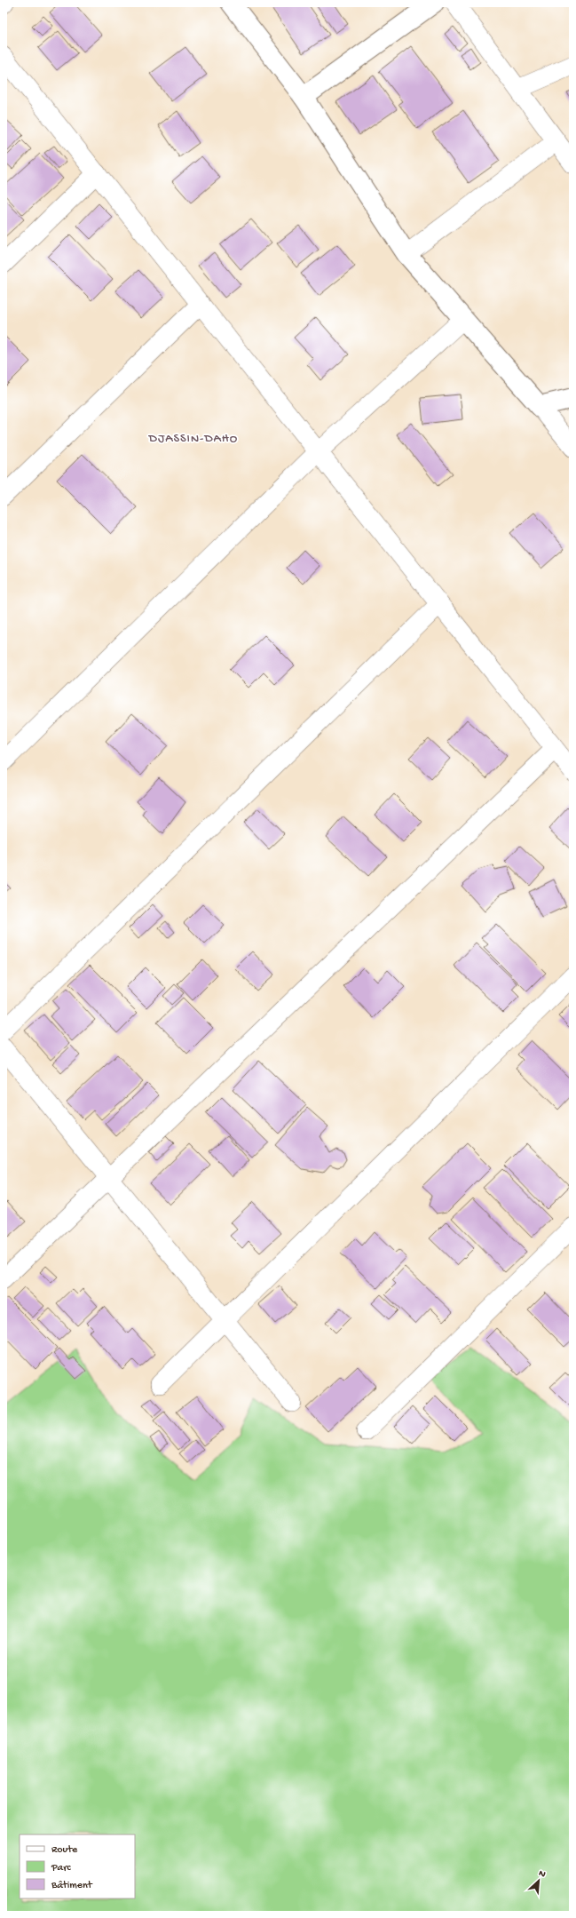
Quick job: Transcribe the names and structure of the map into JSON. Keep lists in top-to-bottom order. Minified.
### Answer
{"districts":["DJASSIN-DAHO"],"legend":["Route","Parc","Bâtiment"],"north":"top right"}
